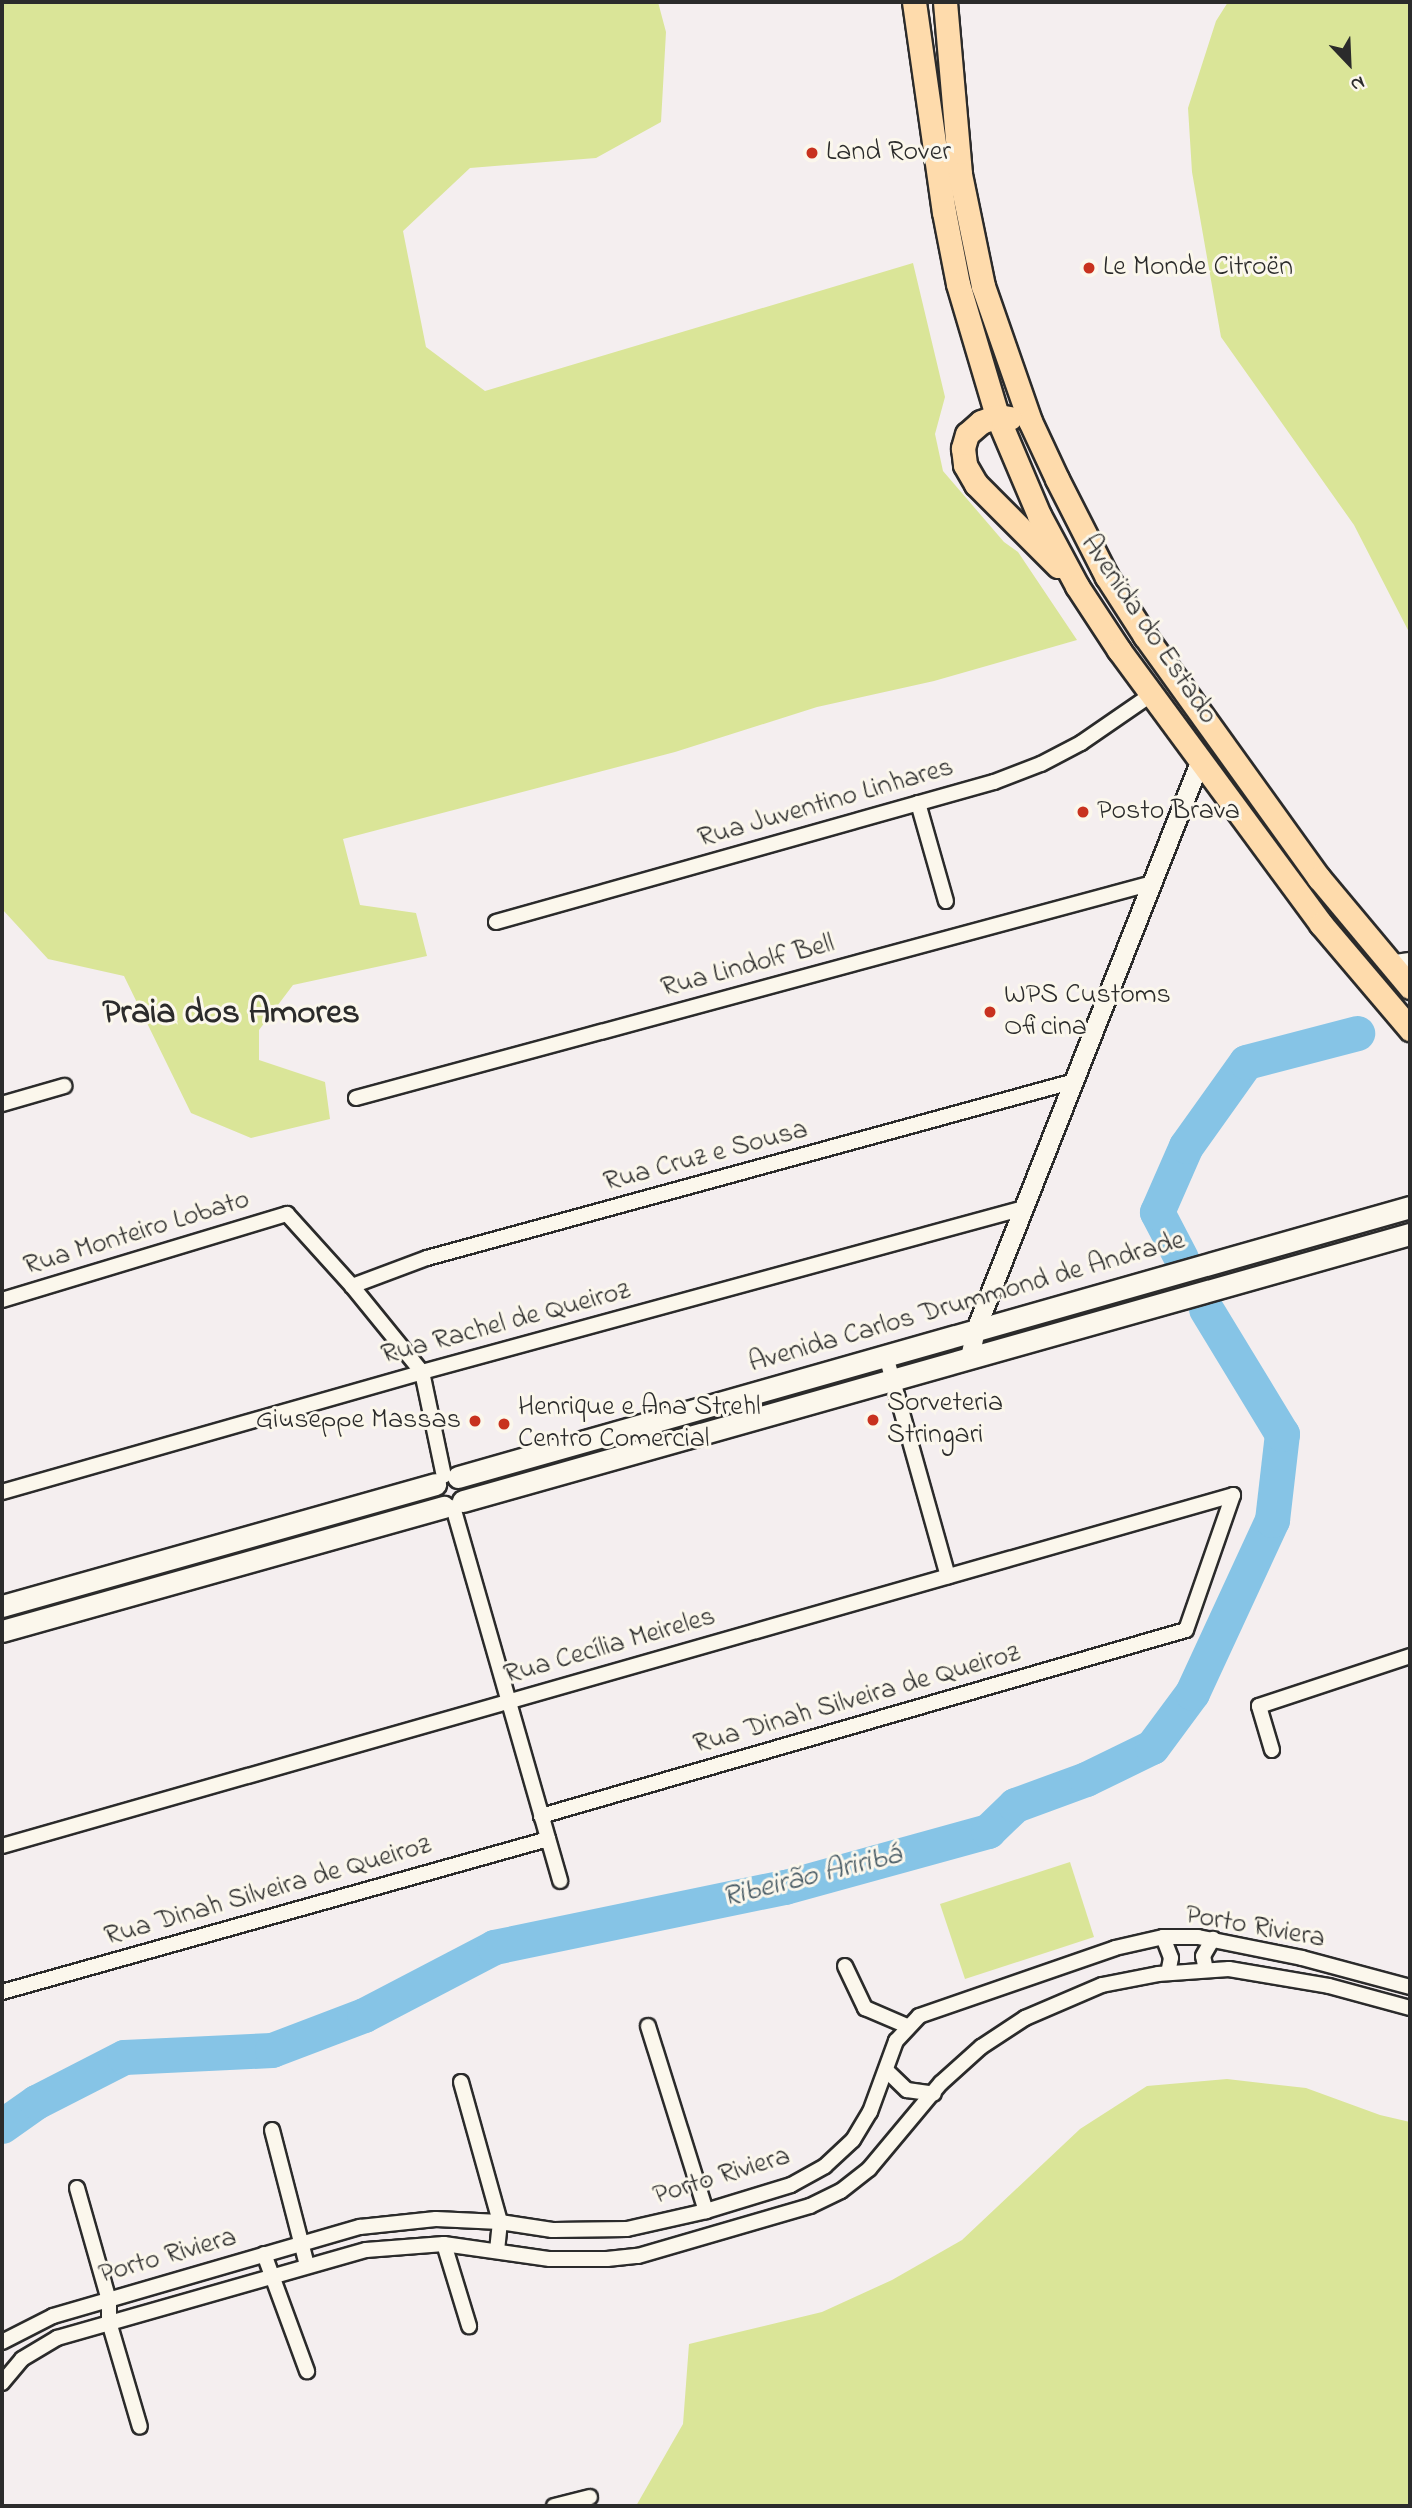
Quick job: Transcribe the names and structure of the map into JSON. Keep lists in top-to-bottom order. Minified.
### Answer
{"streets":{"main road":["Avenida do Estado","Avenida Carlos Drummond de Andrade"],"street":["Rua Juventino Linhares","Rua Lindolf Bell","Rua Cruz e Sousa","Rua Monteiro Lobato","Rua Rachel de Queiroz","Rua Cecília Meireles","Rua Dinah Silveira de Queiroz","Porto Riviera"]},"crossings":[["Avenida do Estado","Rua Juventino Linhares"],["Rua Cruz e Sousa","Rua Monteiro Lobato"],["Rua Cecília Meireles","Rua Dinah Silveira de Queiroz"]],"districts":["Praia dos Amores"],"water":["Ribeirão Ariribá"],"places":["Land Rover","Le Monde Citroën","Posto Brava","WPS Customs Oficina","Sorveteria Stringari","Giuseppe Massas","Henrique e Ana Strehl Centro Comercial"],"north":"bottom right"}
